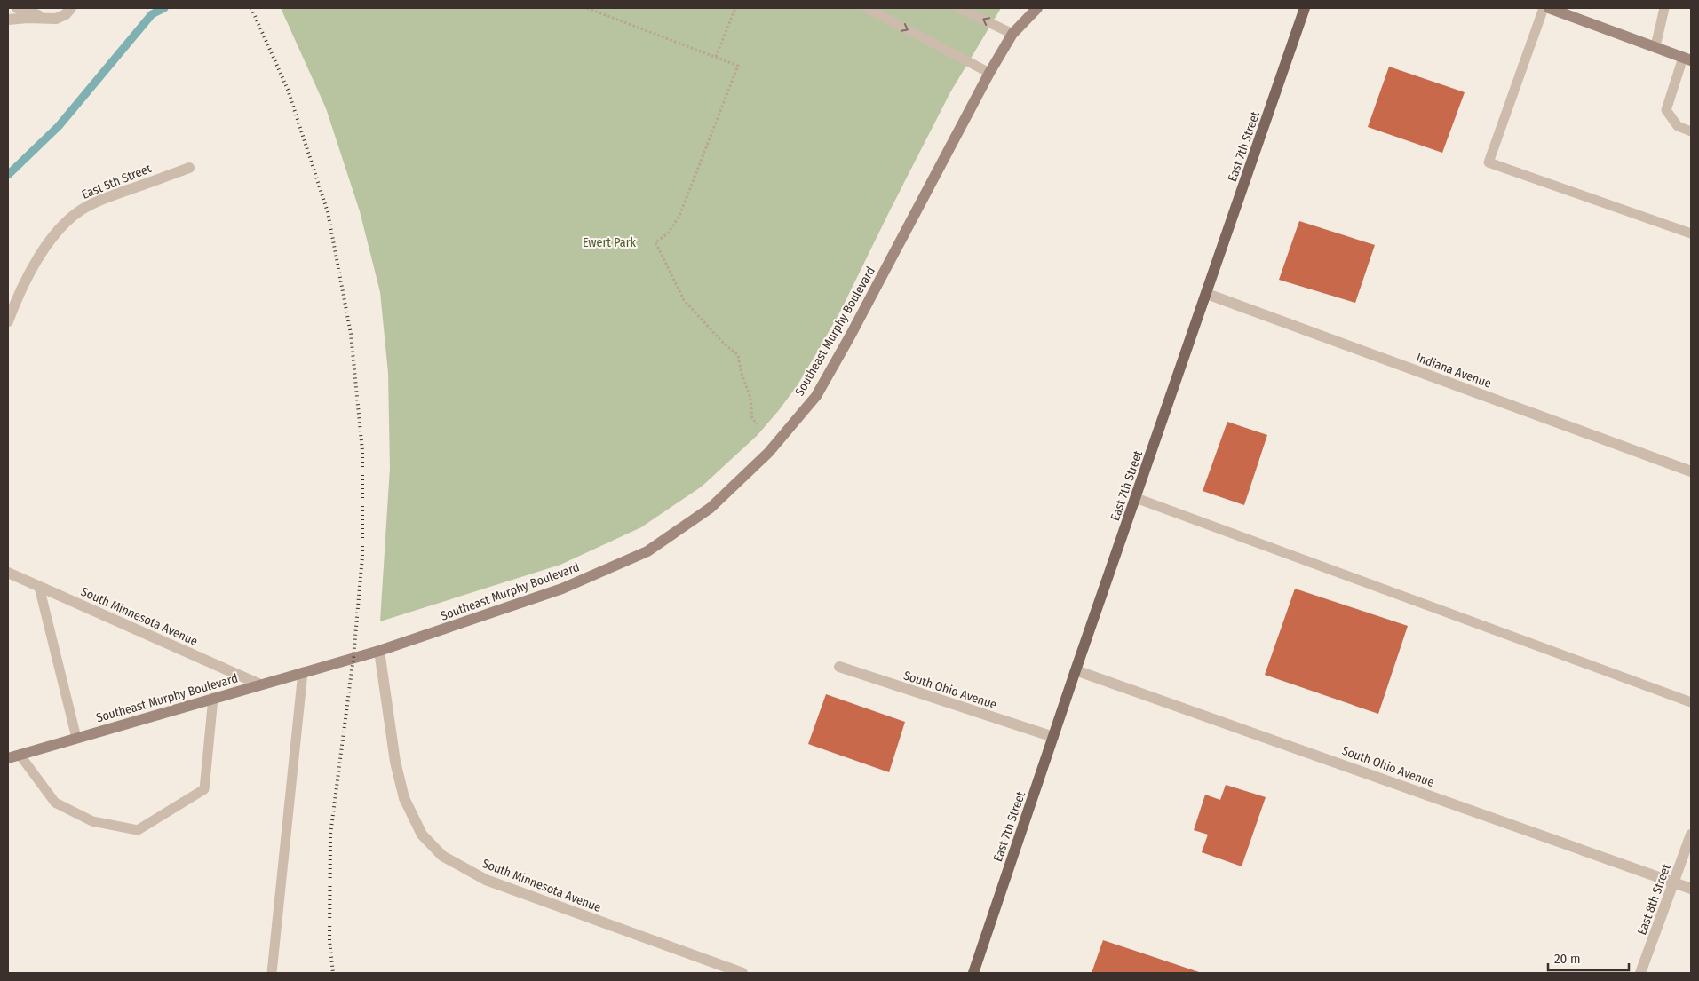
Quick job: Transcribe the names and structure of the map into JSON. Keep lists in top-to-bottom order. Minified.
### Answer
{"streets":{"main road":["East 7th Street"],"street":["East 5th Street","Southeast Murphy Boulevard","Indiana Avenue","South Minnesota Avenue","South Ohio Avenue","East 8th Street"]},"crossings":[["East 7th Street","Indiana Avenue"],["East 7th Street","South Ohio Avenue"],["Southeast Murphy Boulevard","South Minnesota Avenue"],["South Ohio Avenue","East 8th Street"]],"parks":["Ewert Park"],"scale_bar":"20 m"}
